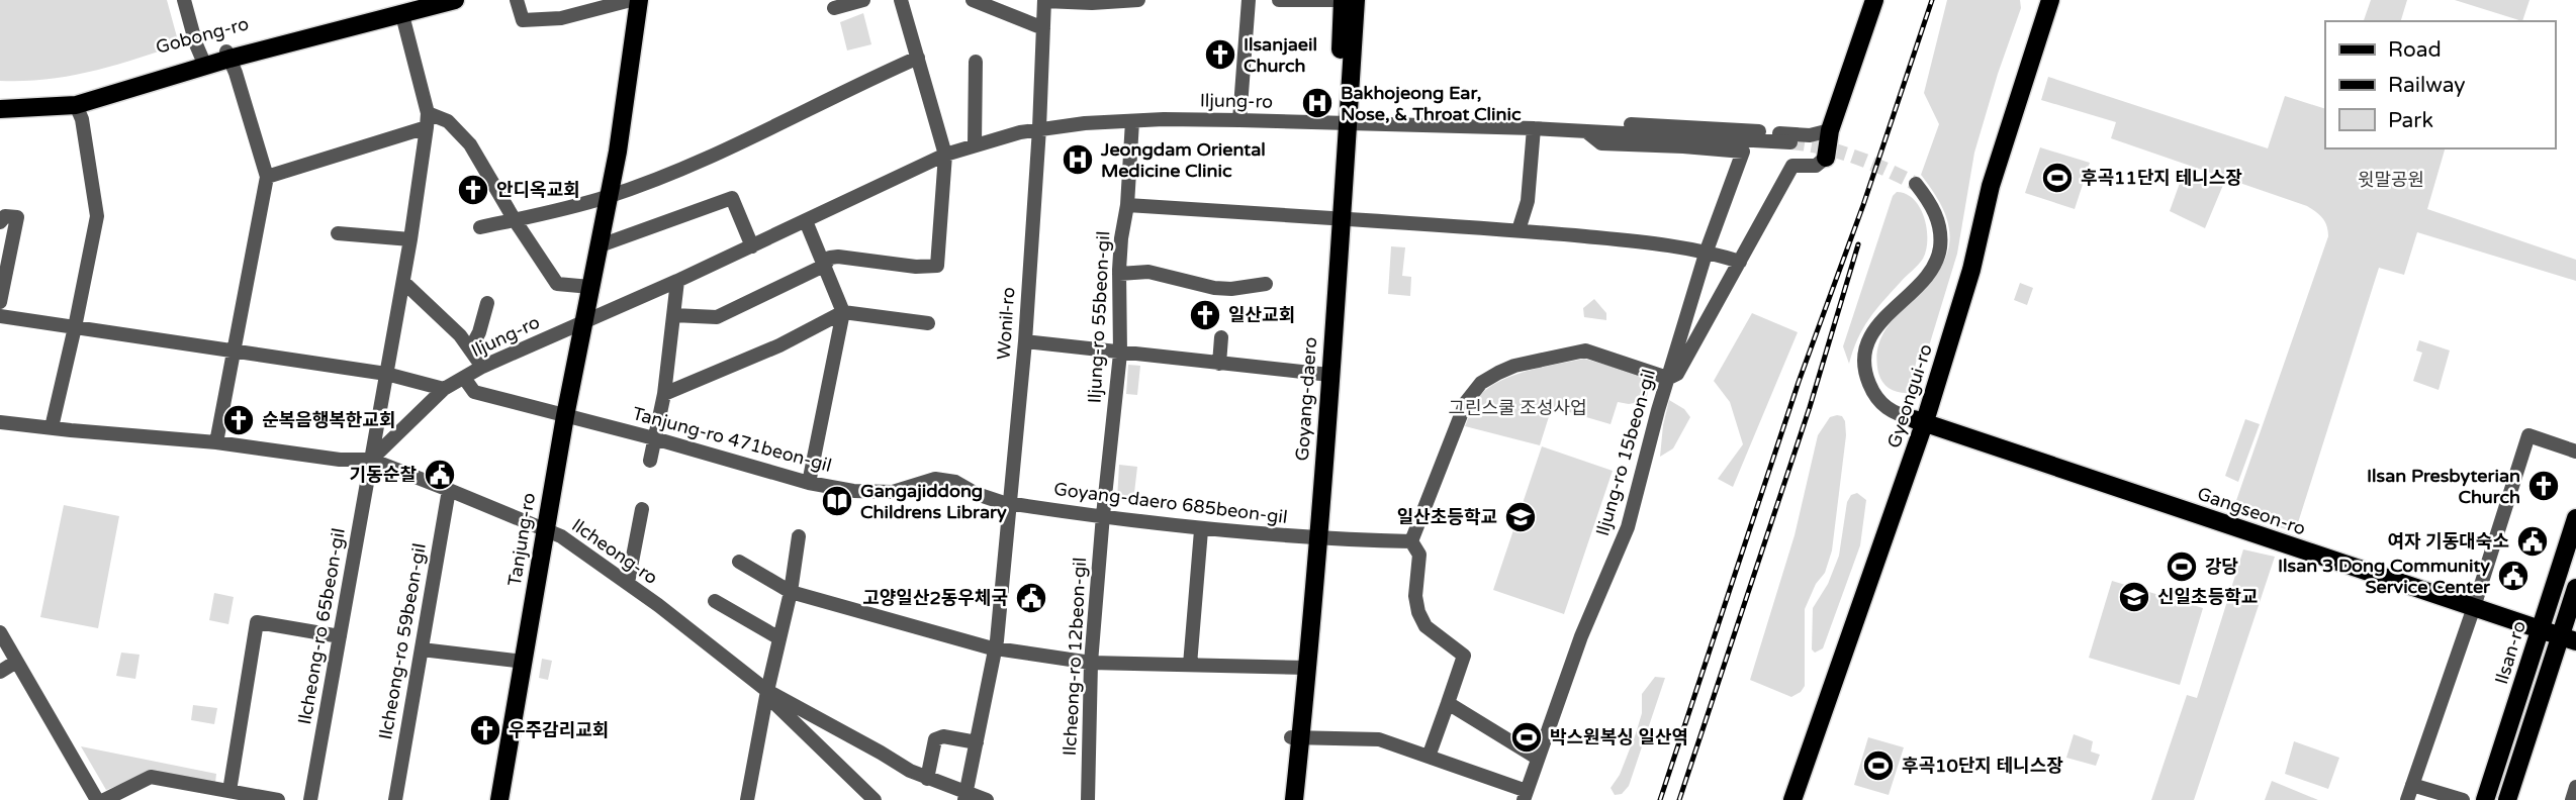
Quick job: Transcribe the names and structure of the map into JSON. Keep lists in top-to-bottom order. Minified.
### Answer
{"streets":{"main road":["Gobong-ro","Gyeongui-ro","Goyang-daero","Gangseon-ro","Tanjung-ro","Ilsan-ro"],"street":["Iljung-ro","Iljung-ro 55beon-gil","Wonil-ro","Tanjung-ro 471beon-gil","Iljung-ro 15beon-gil","Goyang-daero 685beon-gil","Ilcheong-ro","Ilcheong-ro 65beon-gil","Ilcheong-ro 59beon-gil","Ilcheong-ro 12beon-gil"]},"crossings":[["Iljung-ro","Iljung-ro 55beon-gil"],["Iljung-ro","Wonil-ro"],["Iljung-ro","Goyang-daero"],["Iljung-ro","Tanjung-ro 471beon-gil"],["Iljung-ro","Iljung-ro 15beon-gil"],["Iljung-ro","Tanjung-ro"],["Iljung-ro","Ilcheong-ro"],["Iljung-ro","Ilcheong-ro 65beon-gil"],["Iljung-ro 55beon-gil","Goyang-daero 685beon-gil"],["Iljung-ro 55beon-gil","Ilcheong-ro 12beon-gil"],["Wonil-ro","Tanjung-ro 471beon-gil"],["Wonil-ro","Goyang-daero 685beon-gil"],["Wonil-ro","Ilcheong-ro"],["Gyeongui-ro","Gangseon-ro"],["Goyang-daero","Goyang-daero 685beon-gil"],["Tanjung-ro 471beon-gil","Goyang-daero 685beon-gil"],["Tanjung-ro 471beon-gil","Tanjung-ro"],["Goyang-daero 685beon-gil","Ilcheong-ro 12beon-gil"],["Gangseon-ro","Ilsan-ro"],["Tanjung-ro","Ilcheong-ro"],["Ilcheong-ro","Ilcheong-ro 65beon-gil"],["Ilcheong-ro","Ilcheong-ro 59beon-gil"]],"parks":["윗말공원","그린스쿨 조성사업"],"places":{"church":["Ilsanjaeil Church","안디옥교회","일산교회","순복음행복한교회","Ilsan Presbyterian Church","우주감리교회"],"hospital":["Bakhojeong Ear, Nose, & Throat Clinic","Jeongdam Oriental Medicine Clinic"],"sports":["후곡11단지 테니스장","강당","박스원복싱 일산역","후곡10단지 테니스장"],"public building":["기동순찰","여자 기동대숙소","Ilsan 3 Dong Community Service Center","고양일산2동우체국"],"library":["Gangajiddong Childrens Library"],"school or university":["일산초등학교","신일초등학교"]},"legend":["Road","Railway","Park"]}
